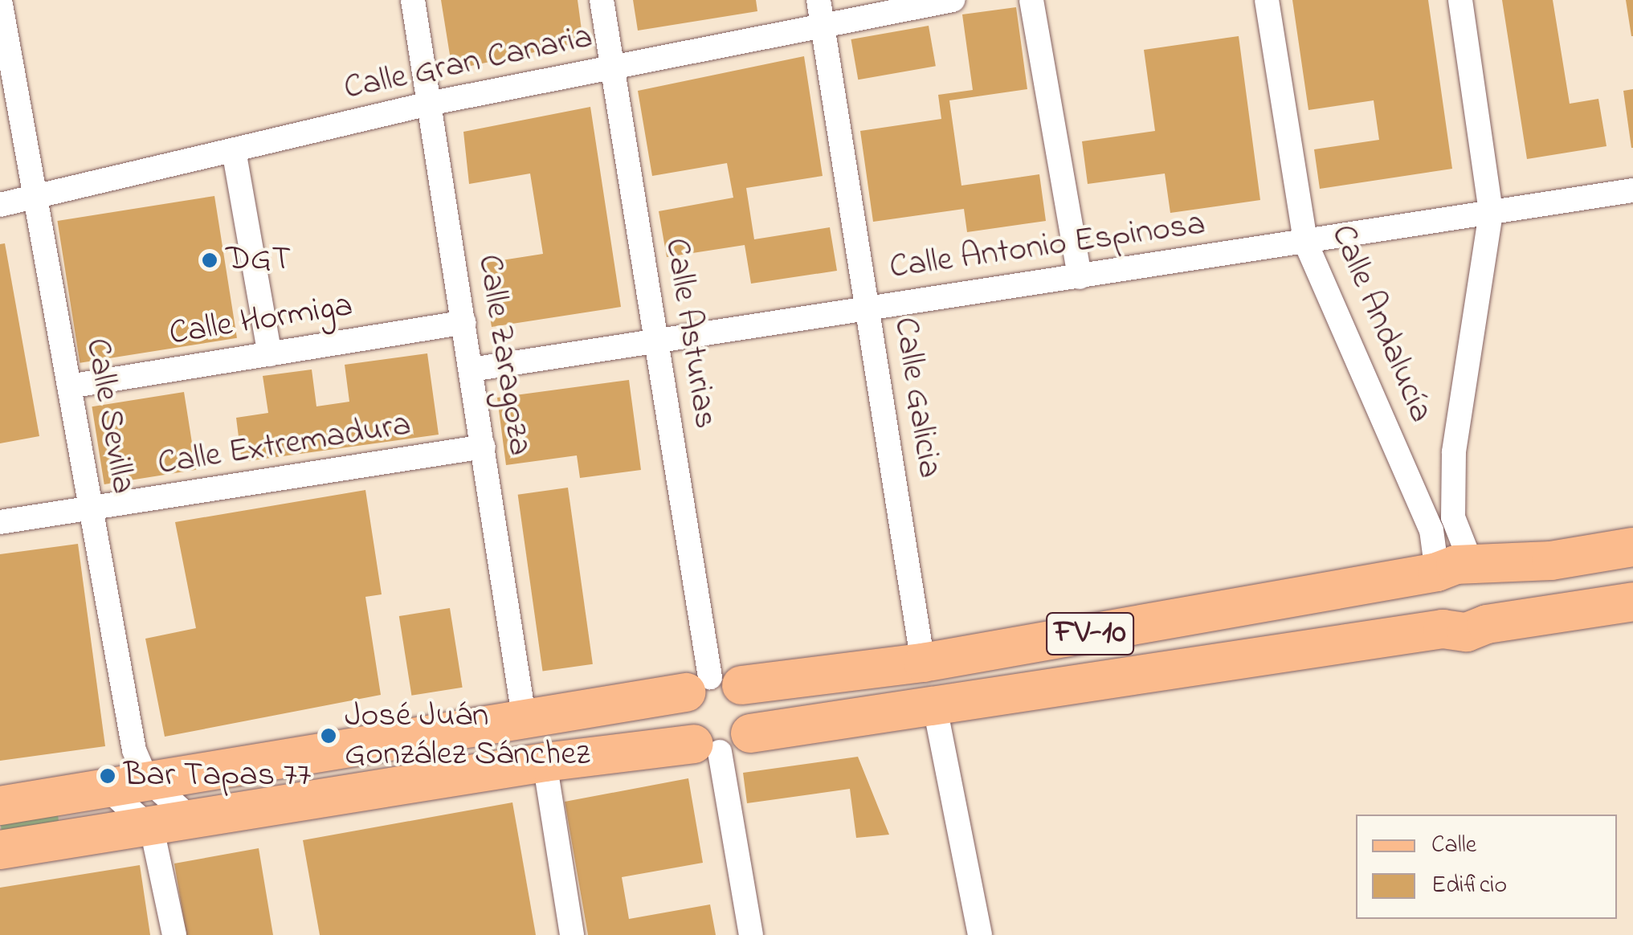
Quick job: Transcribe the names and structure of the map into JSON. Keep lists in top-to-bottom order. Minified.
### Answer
{"streets":{"main road":["FV-10"],"street":["Calle Gran Canaria","Calle Antonio Espinosa","Calle Hormiga","Calle Andalucía","Calle Asturias","Calle Zaragoza","Calle Galicia","Calle Sevilla","Calle Extremadura"]},"crossings":[["Calle Gran Canaria","Calle Asturias"],["Calle Gran Canaria","Calle Zaragoza"],["Calle Gran Canaria","Calle Galicia"],["Calle Gran Canaria","Calle Sevilla"],["Calle Antonio Espinosa","Calle Andalucía"],["Calle Antonio Espinosa","Calle Asturias"],["Calle Antonio Espinosa","Calle Zaragoza"],["Calle Antonio Espinosa","Calle Galicia"],["Calle Hormiga","Calle Zaragoza"],["Calle Hormiga","Calle Sevilla"],["Calle Andalucía","FV-10"],["Calle Asturias","FV-10"],["Calle Zaragoza","Calle Extremadura"],["Calle Zaragoza","FV-10"],["Calle Galicia","FV-10"],["Calle Sevilla","Calle Extremadura"],["Calle Sevilla","FV-10"]],"places":["DGT","José Juán González Sánchez","Bar Tapas 77"],"legend":["Calle","Edificio"]}
